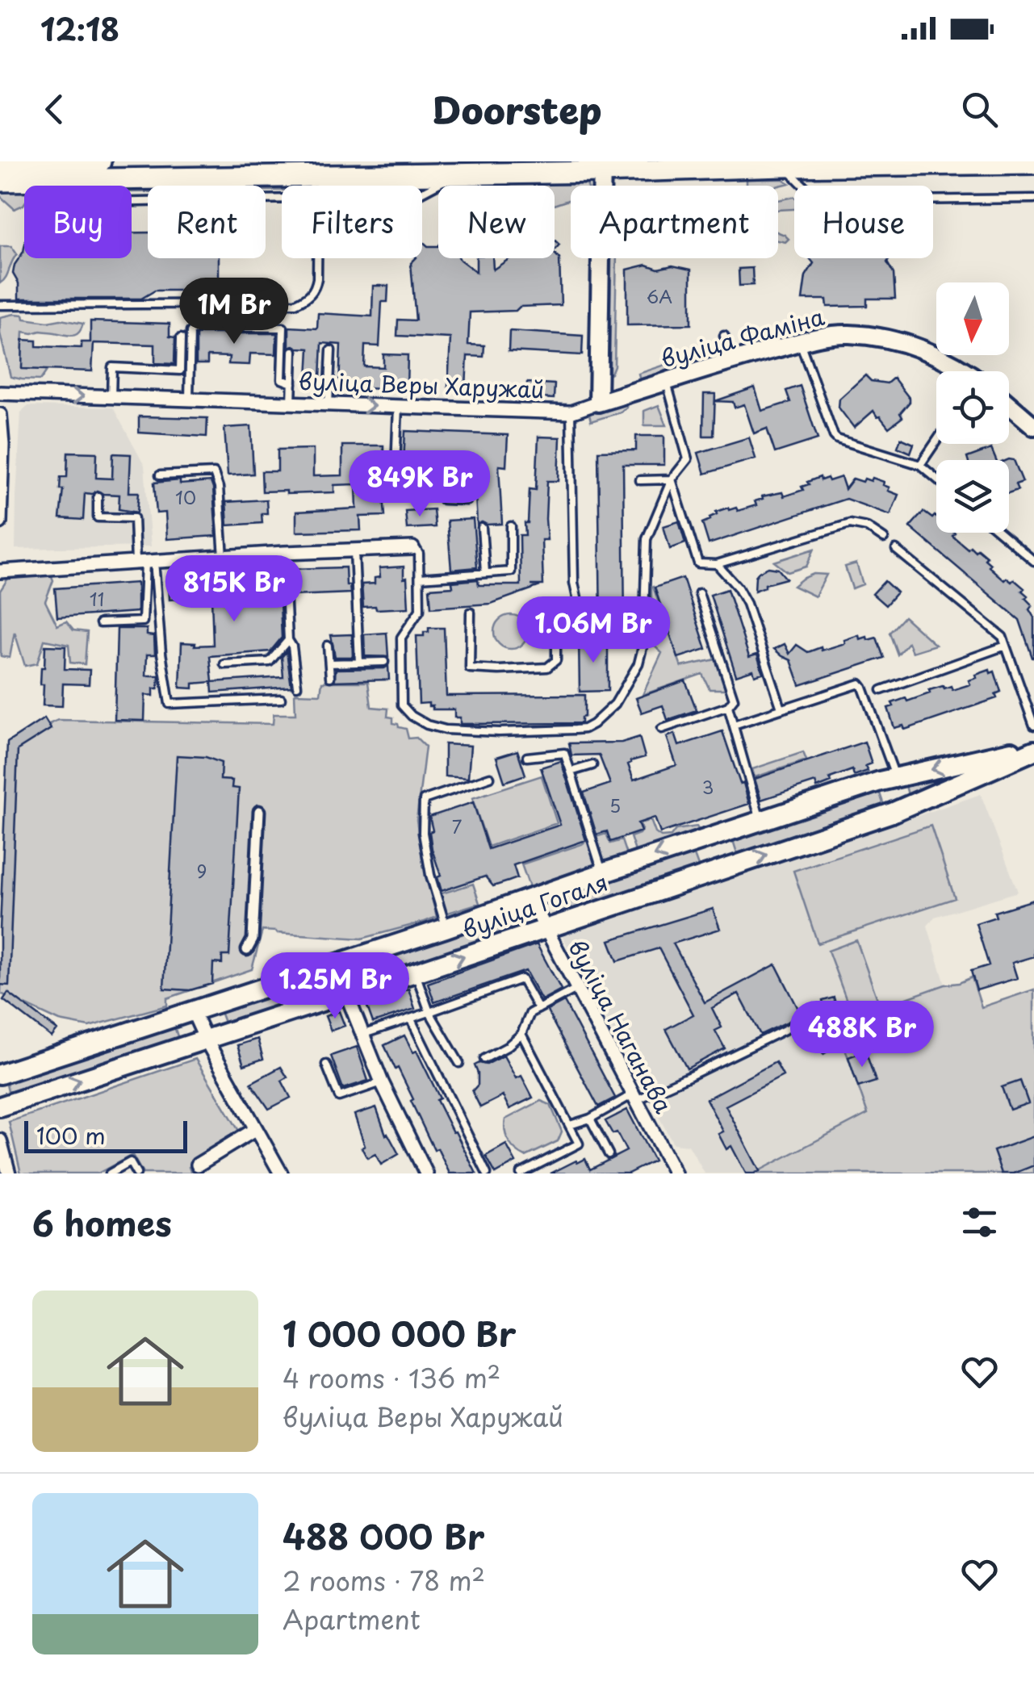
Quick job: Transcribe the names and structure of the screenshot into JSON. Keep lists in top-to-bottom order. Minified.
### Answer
{"streets":{"main road":["вуліца Гогаля"],"street":["вуліца Фаміна","вуліца Веры Харужай","вуліца Наганава"]},"crossings":[["вуліца Фаміна","вуліца Веры Харужай"],["вуліца Гогаля","вуліца Наганава"]],"house_numbers":["6А","10","11","3","5","7","9"],"scale_bar":"100 m","north":"bottom","page":{"status":"12:18","header":"Doorstep","chip":["Buy","Rent","Filters","New","Apartment","House"],"price":["1M Br","849K Br","815K Br","1.06M Br","1.25M Br","488K Br"],"scale":"100 m","heading":"6 homes","list":[{"name":"1 000 000 Br","note":"4 rooms · 136 m² · вуліца Веры Харужай"},{"name":"488 000 Br","note":"2 rooms · 78 m² · Apartment"}]}}
